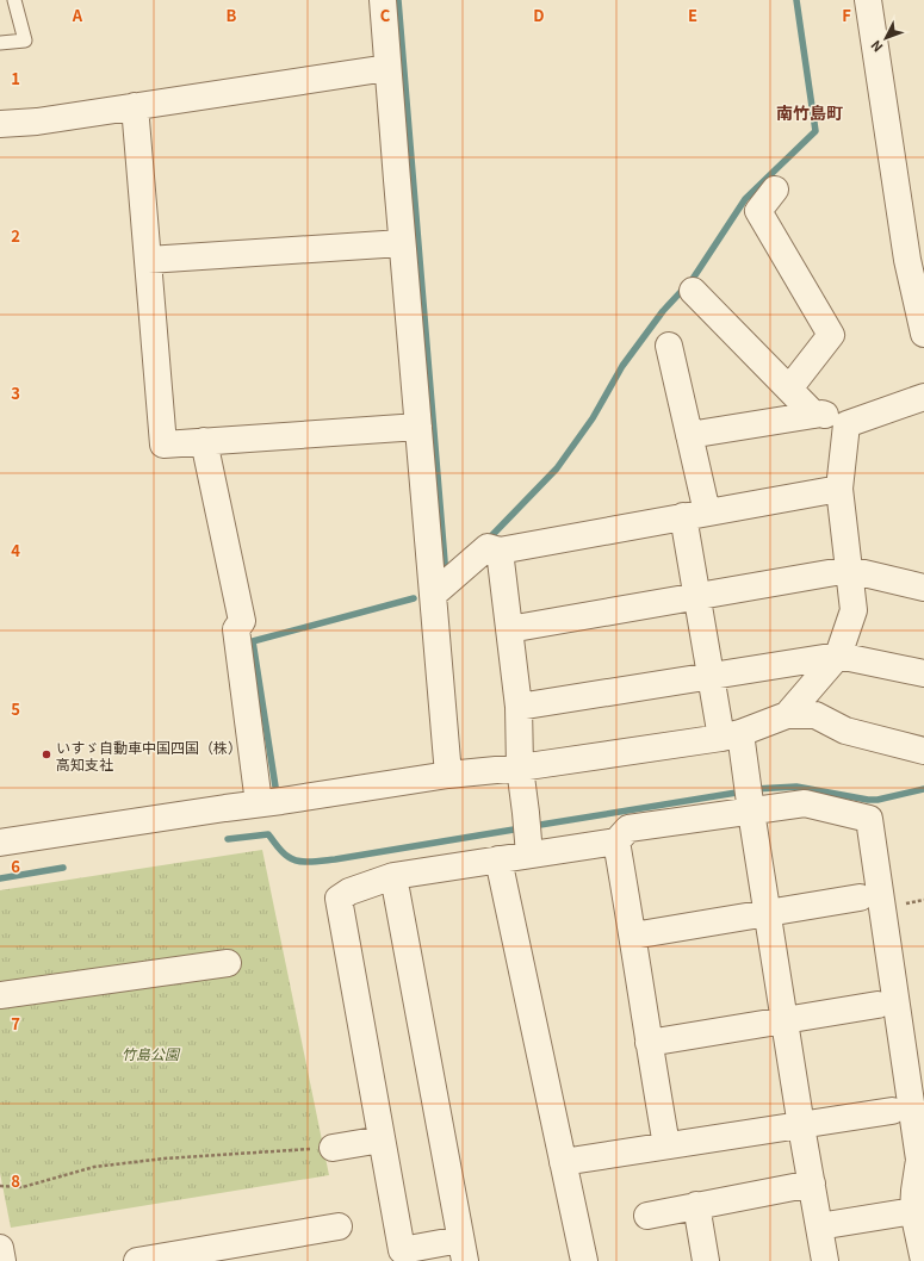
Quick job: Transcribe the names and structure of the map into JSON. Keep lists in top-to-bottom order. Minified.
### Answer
{"districts":["南竹島町"],"parks":["竹島公園"],"places":["いすゞ自動車中国四国（株） 高知支社"],"north":"bottom left","grid":{"columns":["A","B","C","D","E","F"],"rows":["1","2","3","4","5","6","7","8"]}}
